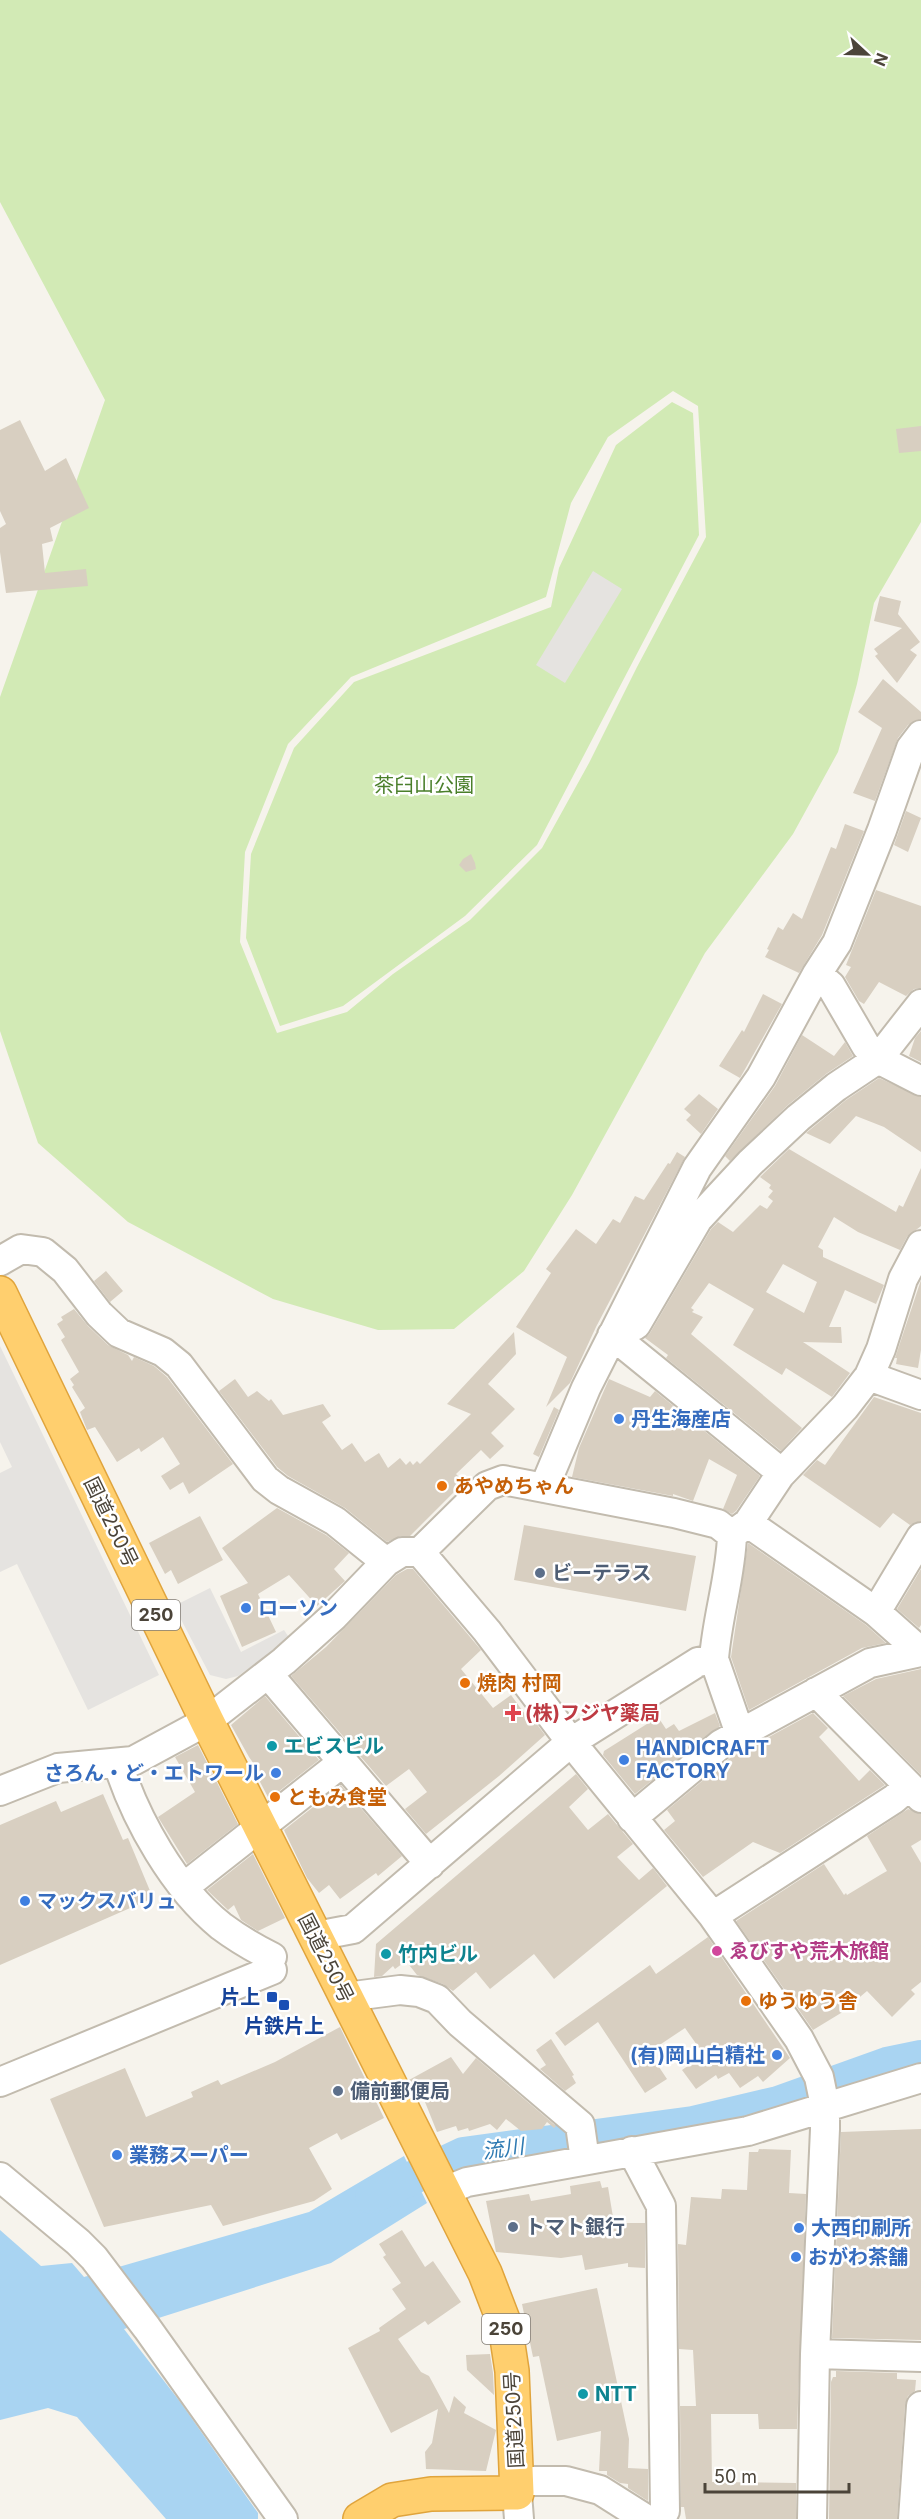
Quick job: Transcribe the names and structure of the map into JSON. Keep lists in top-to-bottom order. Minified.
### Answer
{"streets":{"highway":["国道250号","250"]},"water":["流川"],"parks":["茶臼山公園"],"places":{"other":["丹生海産店","あやめちゃん","ビーテラス","ローソン","焼肉 村岡","エビスビル","HANDICRAFT FACTORY","さろん・ど・エトワール","ともみ食堂","マックスバリュ","ゑびすや荒木旅館","竹内ビル","ゆうゆう舎","(有)岡山白精社","備前郵便局","業務スーパー","トマト銀行","大西印刷所","おがわ茶舗","NTT"],"health":["(株)フジヤ薬局"],"transit":["片上","片鉄片上"]},"scale_bar":"50 m","north":"right"}
